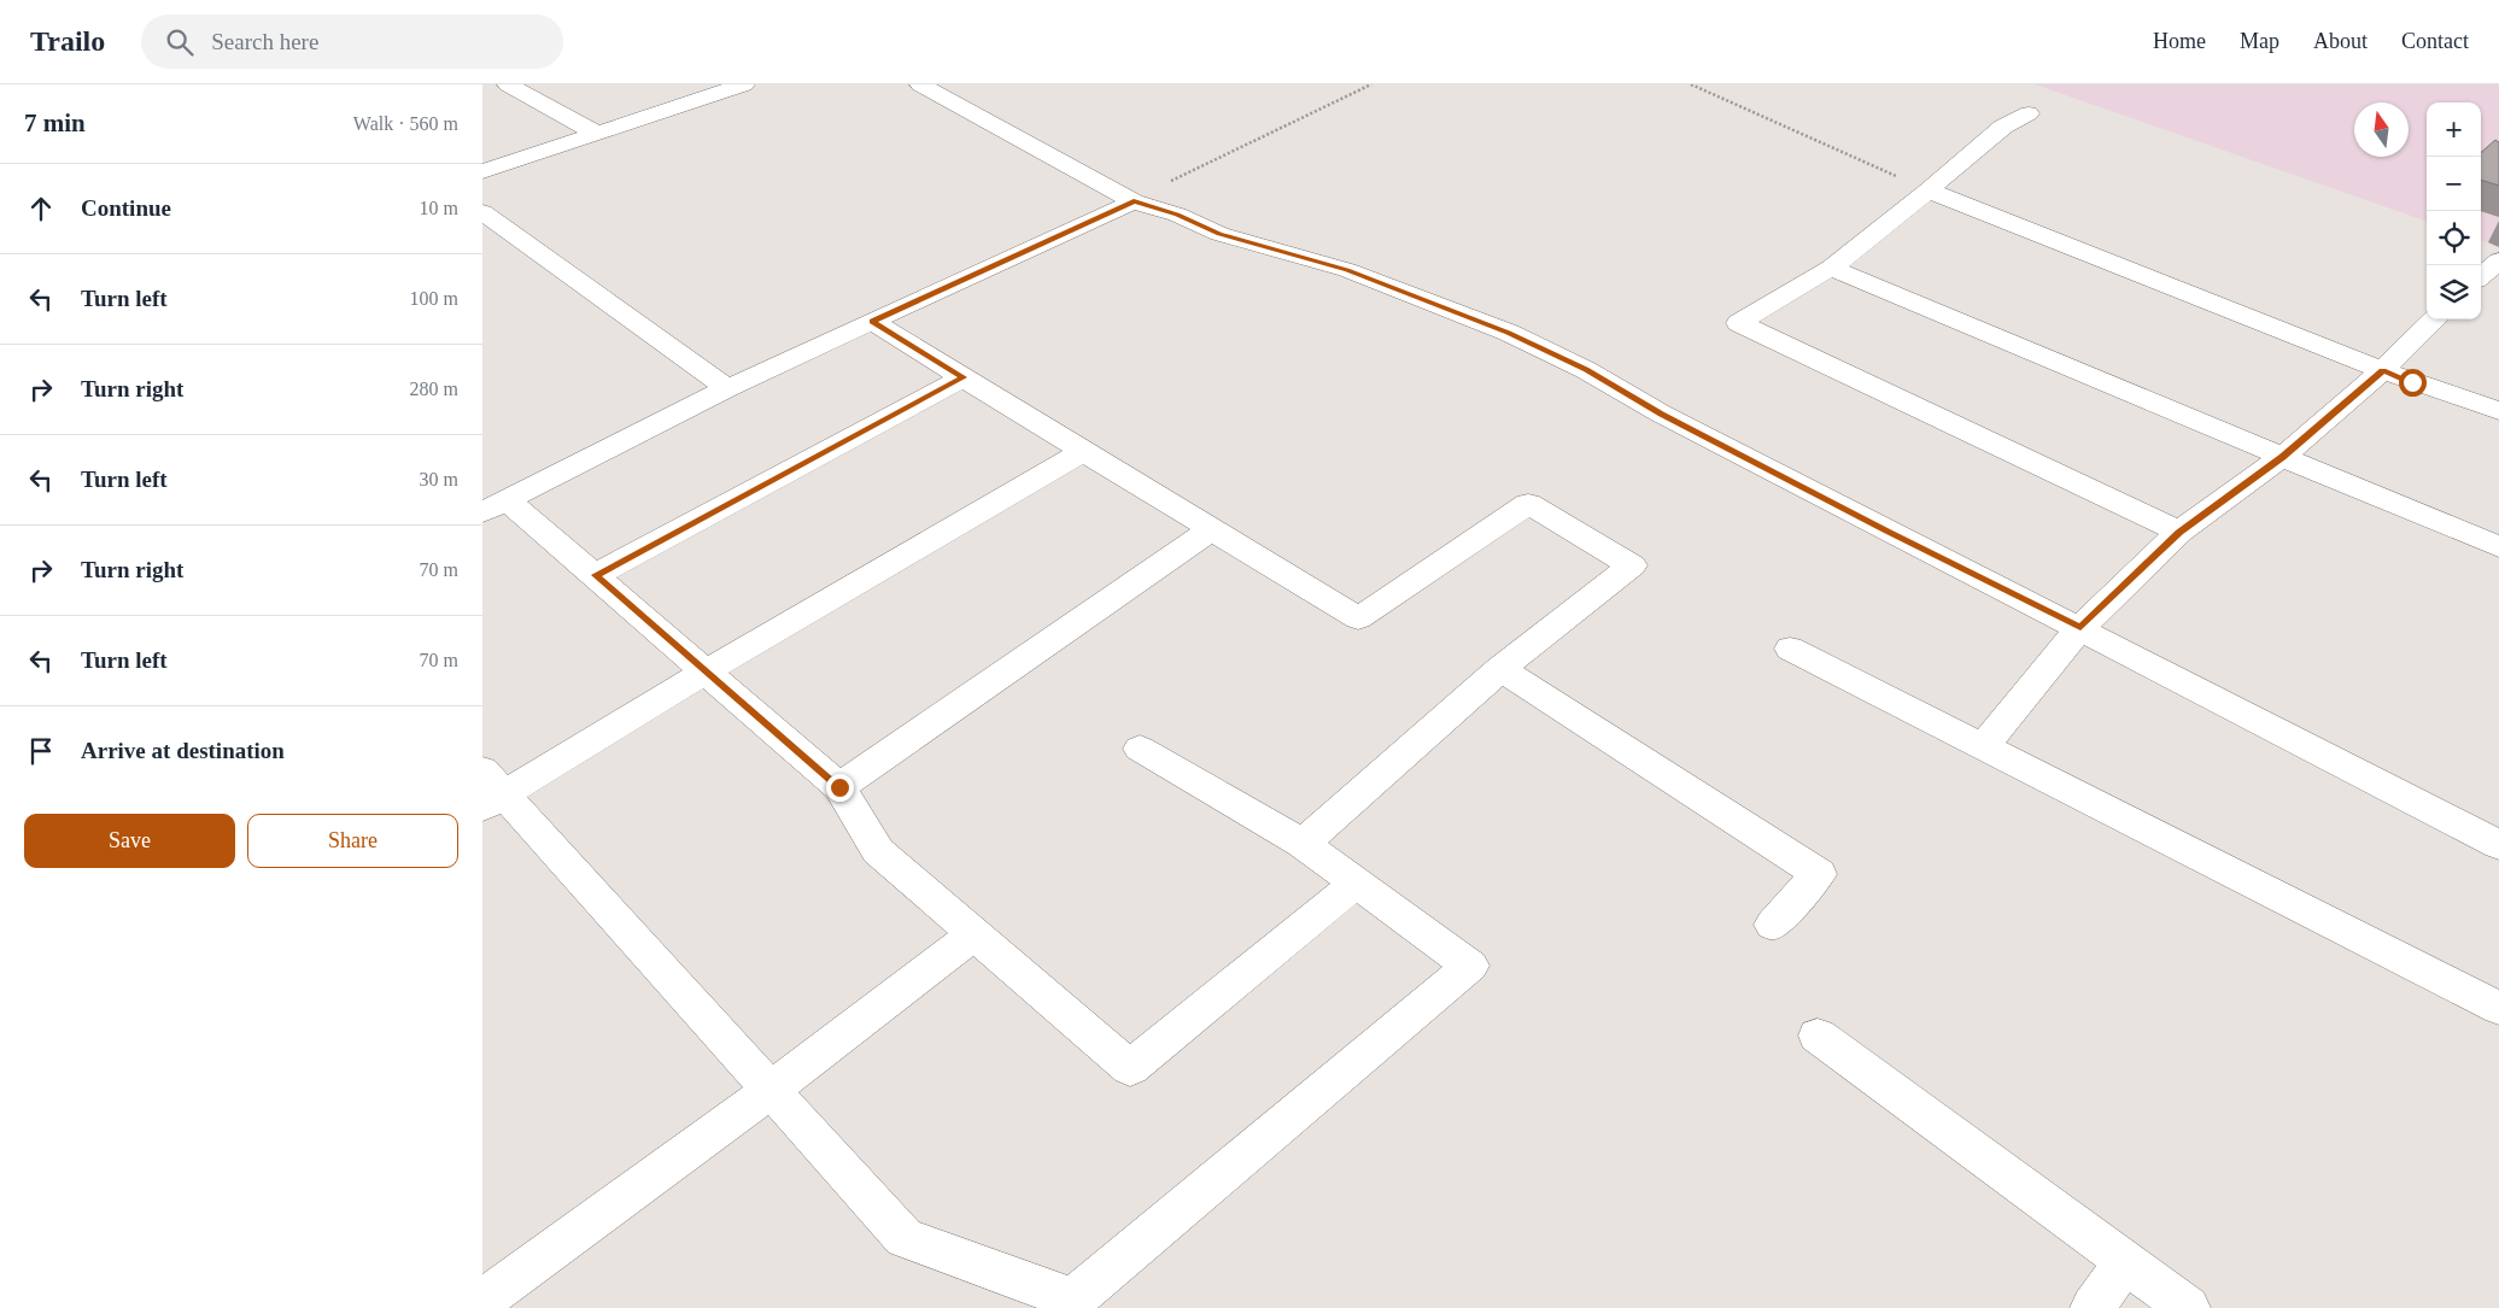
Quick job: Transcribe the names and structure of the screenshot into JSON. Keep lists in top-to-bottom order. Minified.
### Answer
{"north":"top","page":{"header":"Trailo","search":"Search here","nav":["Home","Map","About","Contact"],"heading":["7 min","Walk · 560 m"],"map_buttons":["+","−"],"list":[["Continue","10 m"],["Turn left","100 m"],["Turn right","280 m"],["Turn left","30 m"],["Turn right","70 m"],["Turn left","70 m"],"Arrive at destination"],"buttons":["Save","Share"]}}
